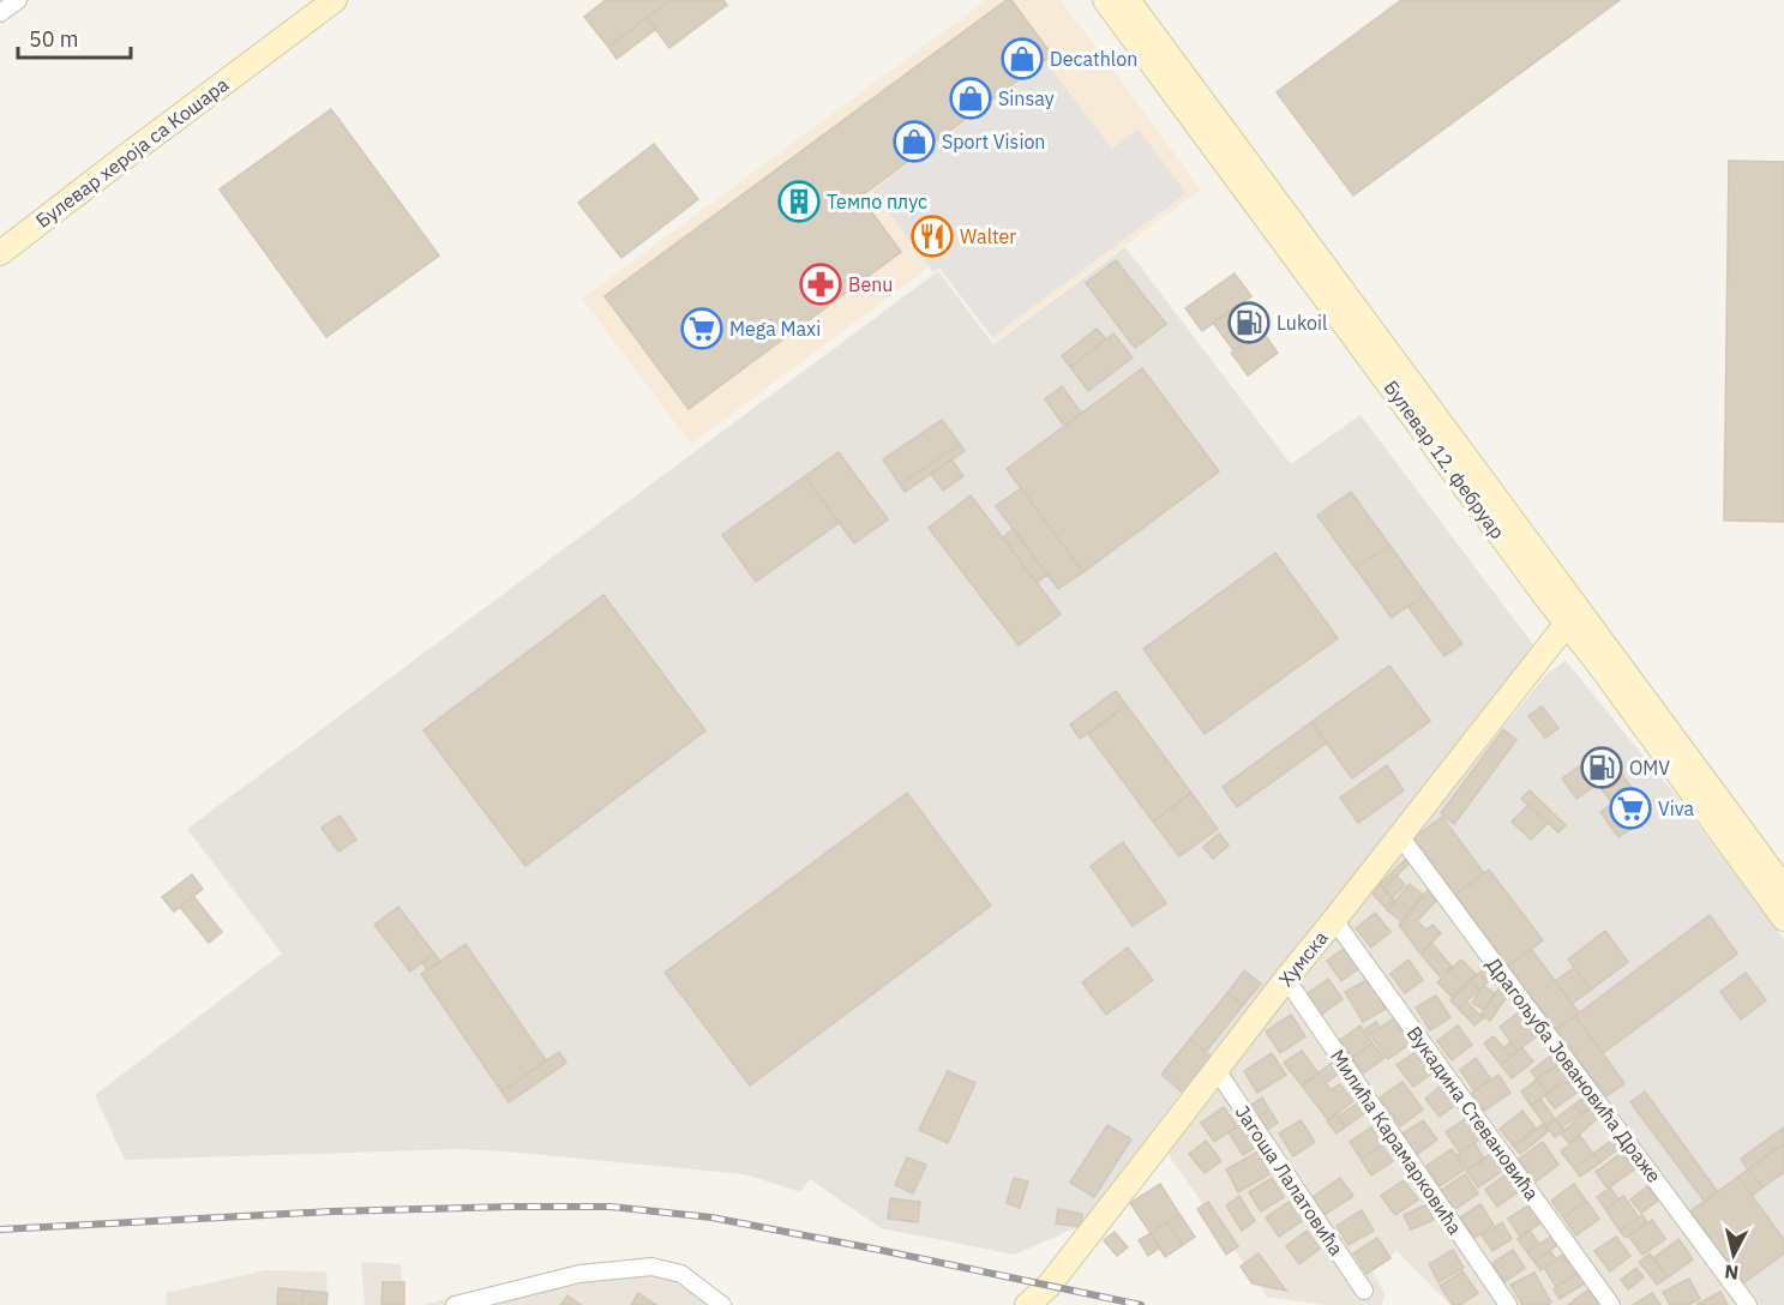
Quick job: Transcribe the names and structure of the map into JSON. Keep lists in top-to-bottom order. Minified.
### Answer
{"streets":{"main road":["Булевар хероја са Кошара","Булевар 12. фебруар","Хумска"],"street":["Драгољуба Јовановића Драже","Вукадина Стевановића","Милића Карамарковића","Јагоша Лалатовића"]},"crossings":[["Булевар 12. фебруар","Хумска"],["Хумска","Драгољуба Јовановића Драже"],["Хумска","Вукадина Стевановића"],["Хумска","Милића Карамарковића"],["Хумска","Јагоша Лалатовића"]],"places":{"shop":["Decathlon","Sinsay","Sport Vision"],"building":["Темпо плус"],"restaurant":["Walter"],"pharmacy":["Benu"],"fuel station":["Lukoil","OMV"],"supermarket":["Mega Maxi","Viva"]},"scale_bar":"50 m","north":"bottom"}
